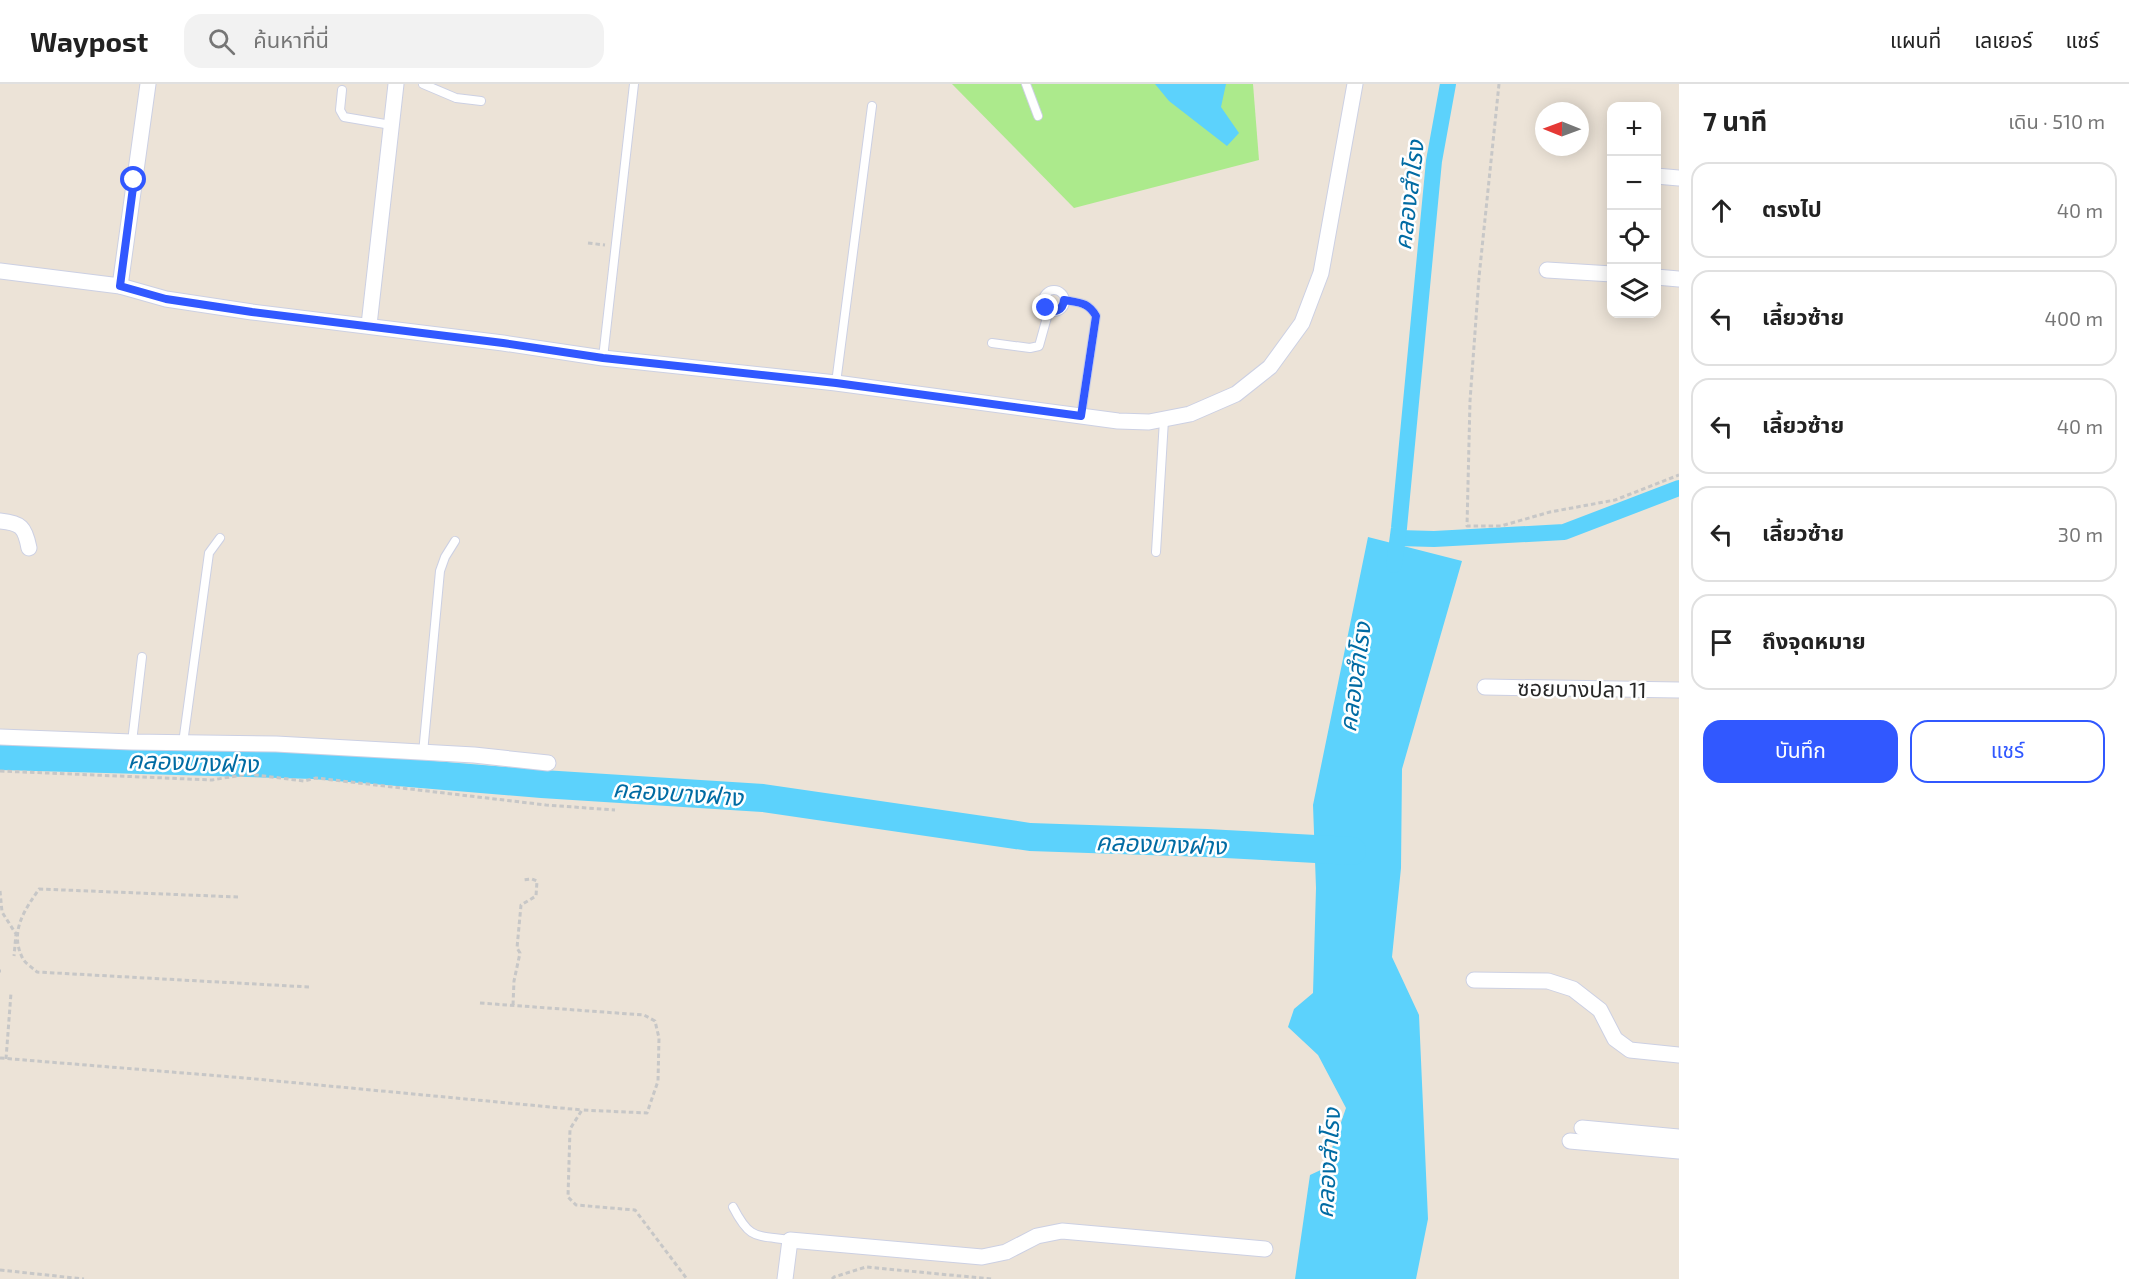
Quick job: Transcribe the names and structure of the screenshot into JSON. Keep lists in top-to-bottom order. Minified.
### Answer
{"streets":{"street":["ซอยบางปลา 11"]},"water":["คลองสำโรง","คลองบางฝาง"],"north":"left","page":{"header":"Waypost","search":"ค้นหาที่นี่","nav":["แผนที่","เลเยอร์","แชร์"],"heading":["7 นาที","เดิน · 510 m"],"map_buttons":["+","−"],"list":[["ตรงไป","40 m"],["เลี้ยวซ้าย","400 m"],["เลี้ยวซ้าย","40 m"],["เลี้ยวซ้าย","30 m"],"ถึงจุดหมาย"],"buttons":["บันทึก","แชร์"]}}
